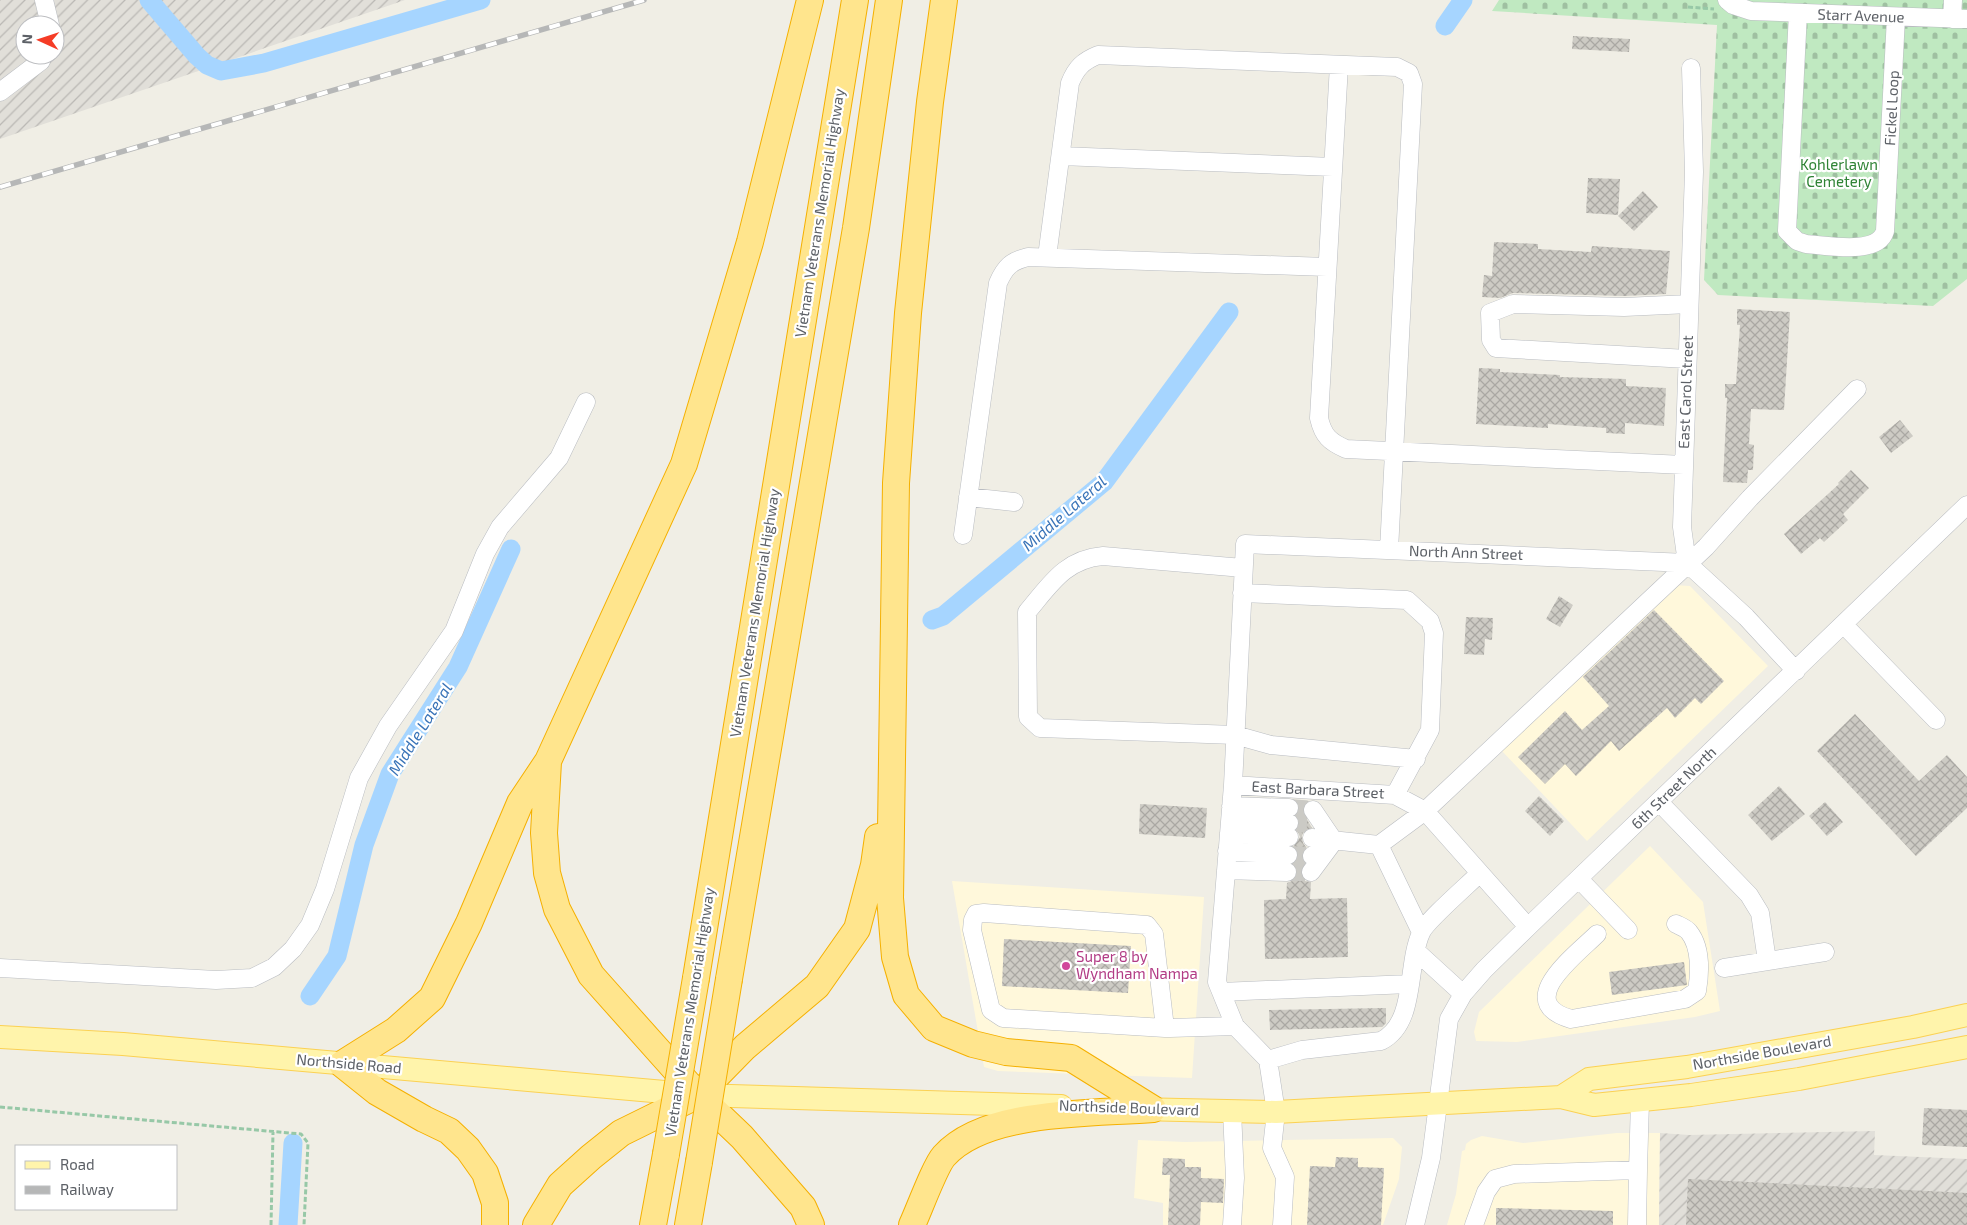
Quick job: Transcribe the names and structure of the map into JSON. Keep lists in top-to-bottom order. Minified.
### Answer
{"streets":{"highway":["Vietnam Veterans Memorial Highway"],"main road":["Northside Boulevard","Northside Road"],"street":["Starr Avenue","Fickel Loop","East Carol Street","North Ann Street","6th Street North","East Barbara Street"]},"crossings":[["Starr Avenue","Fickel Loop"],["East Carol Street","North Ann Street"],["North Ann Street","East Barbara Street"],["6th Street North","East Barbara Street"],["6th Street North","Northside Boulevard"],["Northside Boulevard","Northside Road"]],"water":["Middle Lateral"],"parks":["Kohlerlawn Cemetery"],"places":["Super 8 by Wyndham Nampa"],"legend":["Road","Railway"],"north":"left"}
